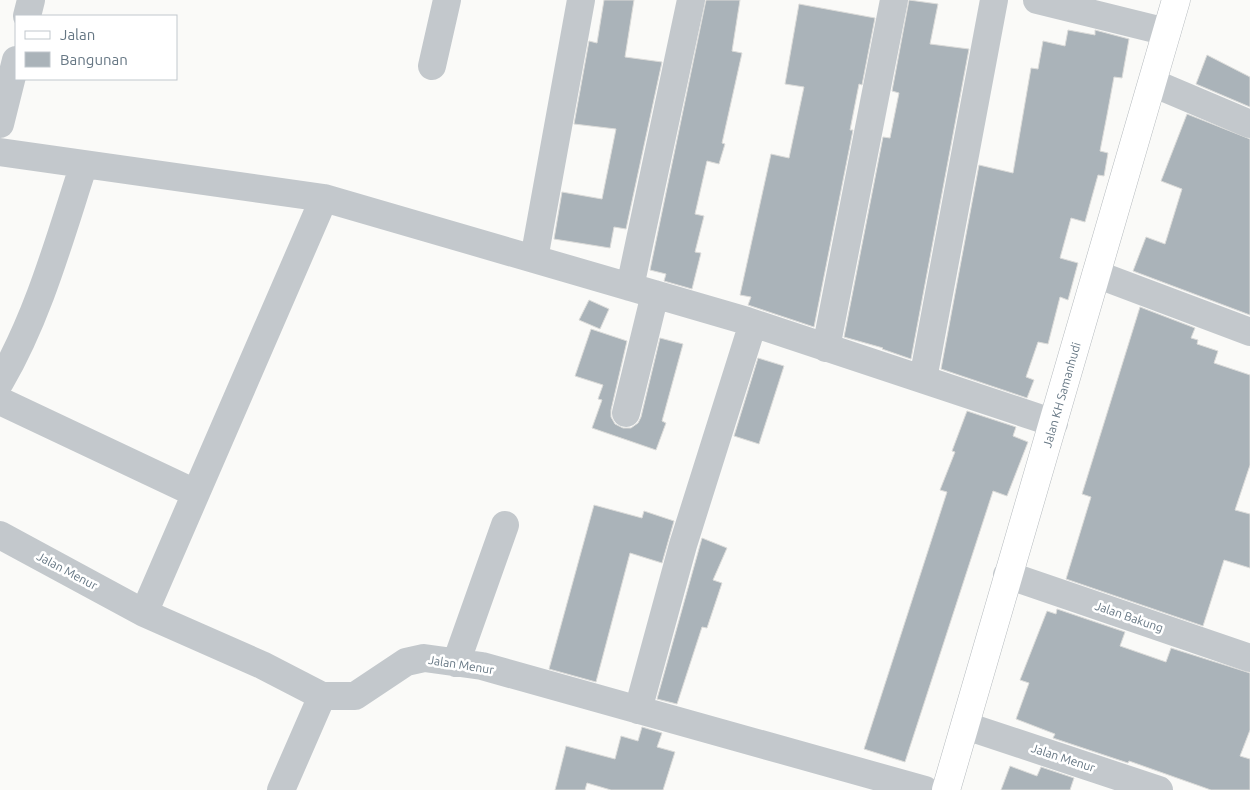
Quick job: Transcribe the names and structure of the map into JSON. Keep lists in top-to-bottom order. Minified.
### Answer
{"streets":{"main road":["Jalan KH Samanhudi"],"street":["Jalan Menur","Jalan Bakung"]},"crossings":[["Jalan KH Samanhudi","Jalan Menur"],["Jalan KH Samanhudi","Jalan Bakung"]],"legend":["Jalan","Bangunan"]}
